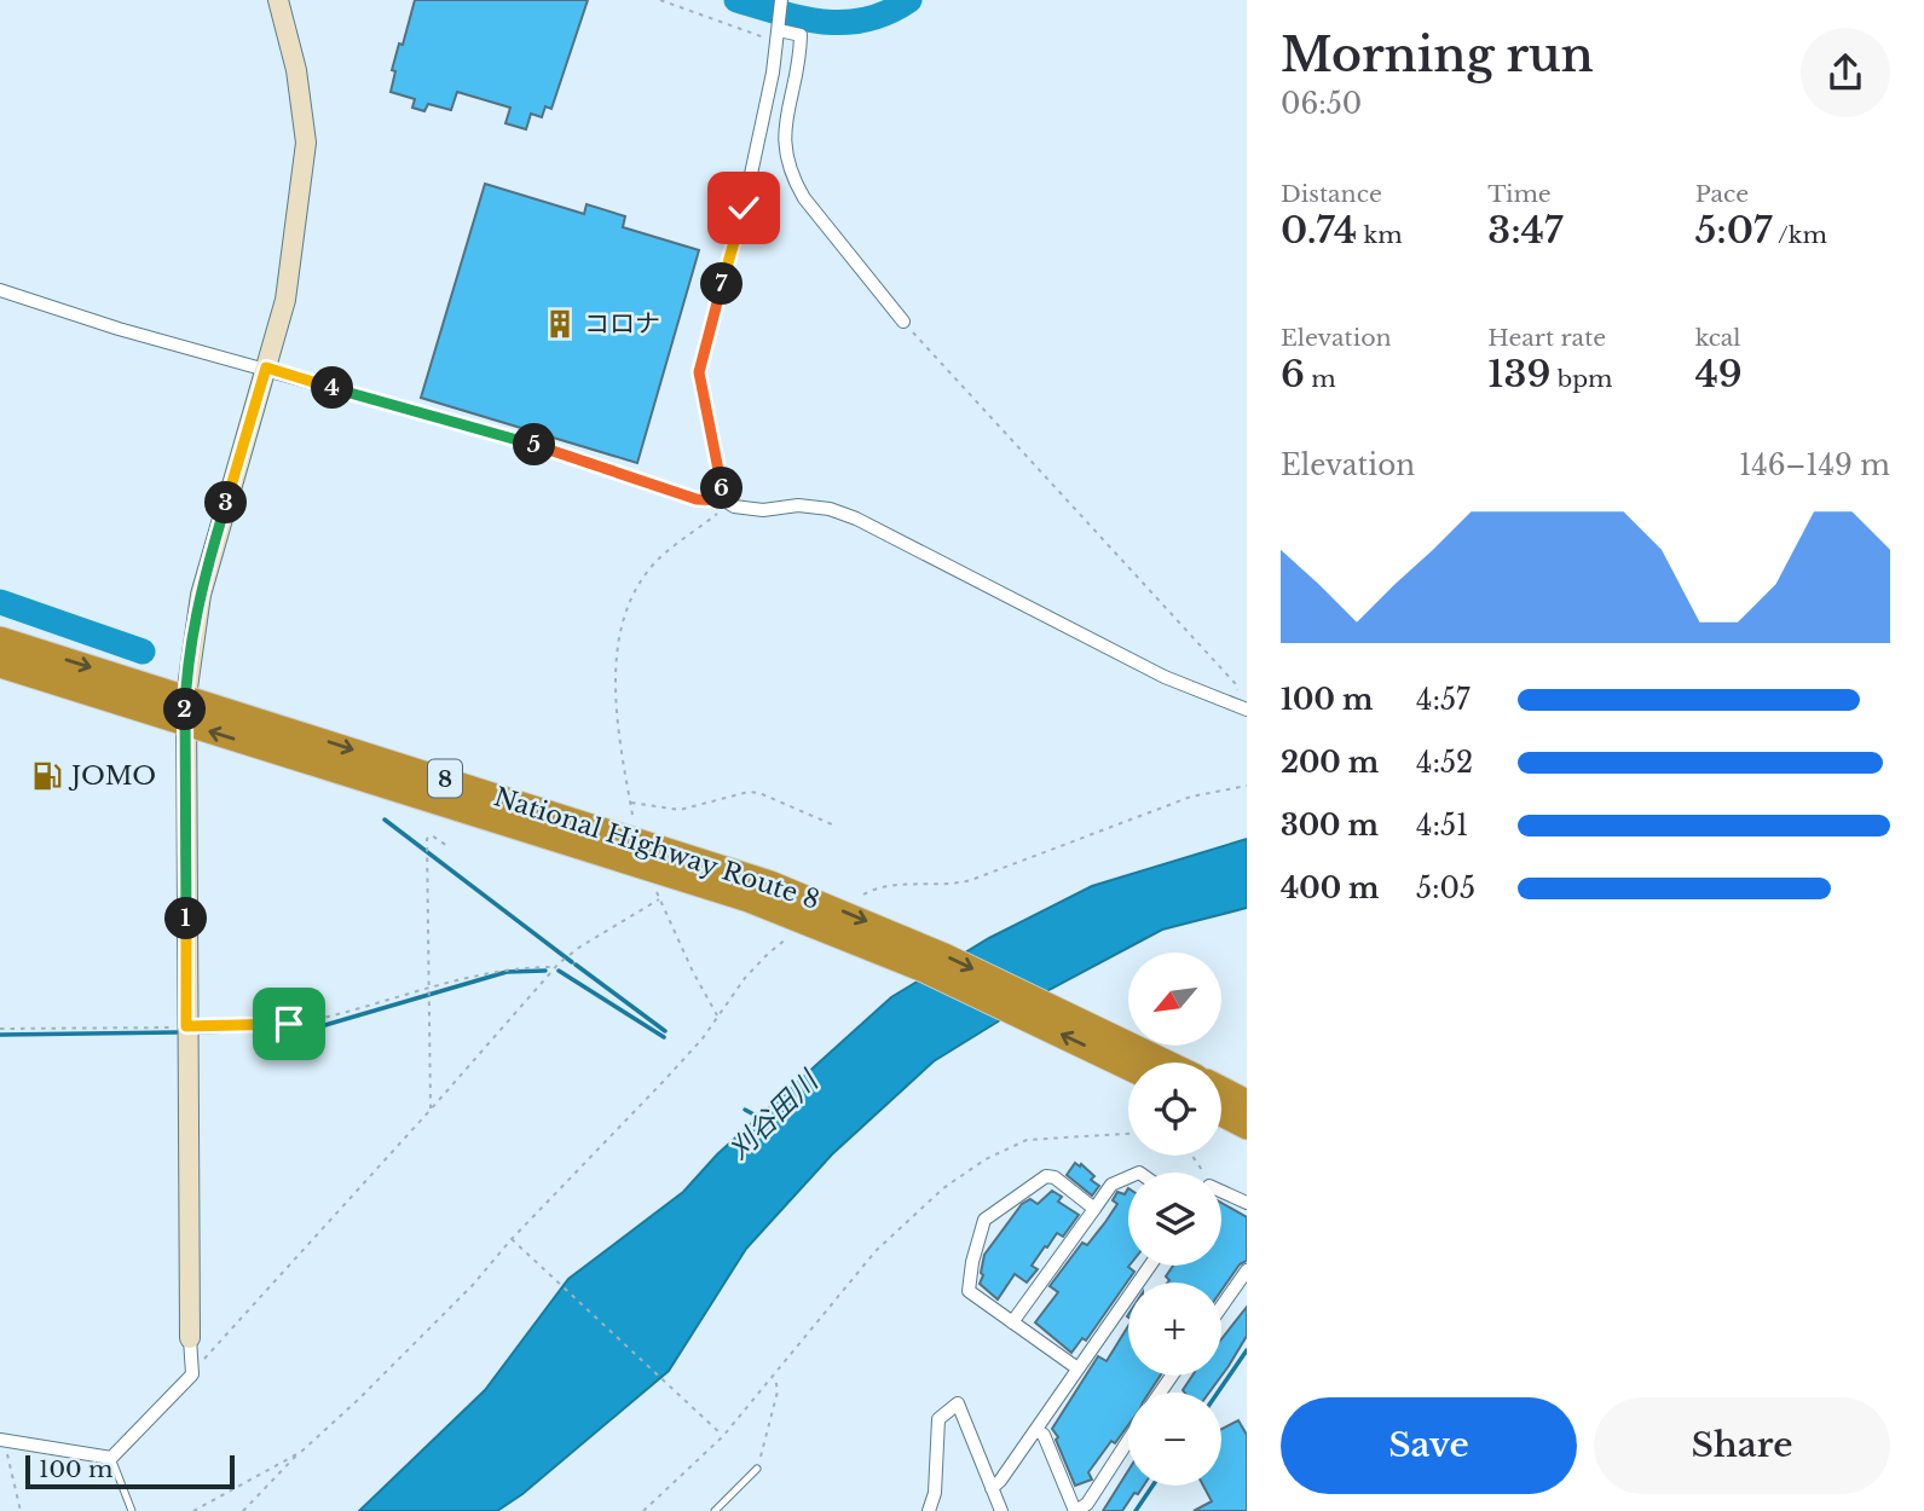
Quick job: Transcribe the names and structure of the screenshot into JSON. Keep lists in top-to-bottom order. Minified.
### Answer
{"streets":{"highway":["8","National Highway Route 8"]},"water":["刈谷田川"],"places":{"building":["コロナ"],"fuel station":["JOMO"]},"scale_bar":"100 m","north":"bottom left","page":{"heading":["Morning run","06:50"],"stats":[["Distance","0.74 km"],["Time","3:47"],["Pace","5:07 /km"],["Elevation","6 m"],["Heart rate","139 bpm"],["kcal","49"]],"pins":["7","4","5","6","3","2","1"],"chart":["Elevation","146–149 m"],"list":[{"name":"100 m","note":"4:57"},{"name":"200 m","note":"4:52"},{"name":"300 m","note":"4:51"},{"name":"400 m","note":"5:05"}],"map_buttons":["+","−"],"buttons":["Save","Share"],"scale":"100 m"}}
